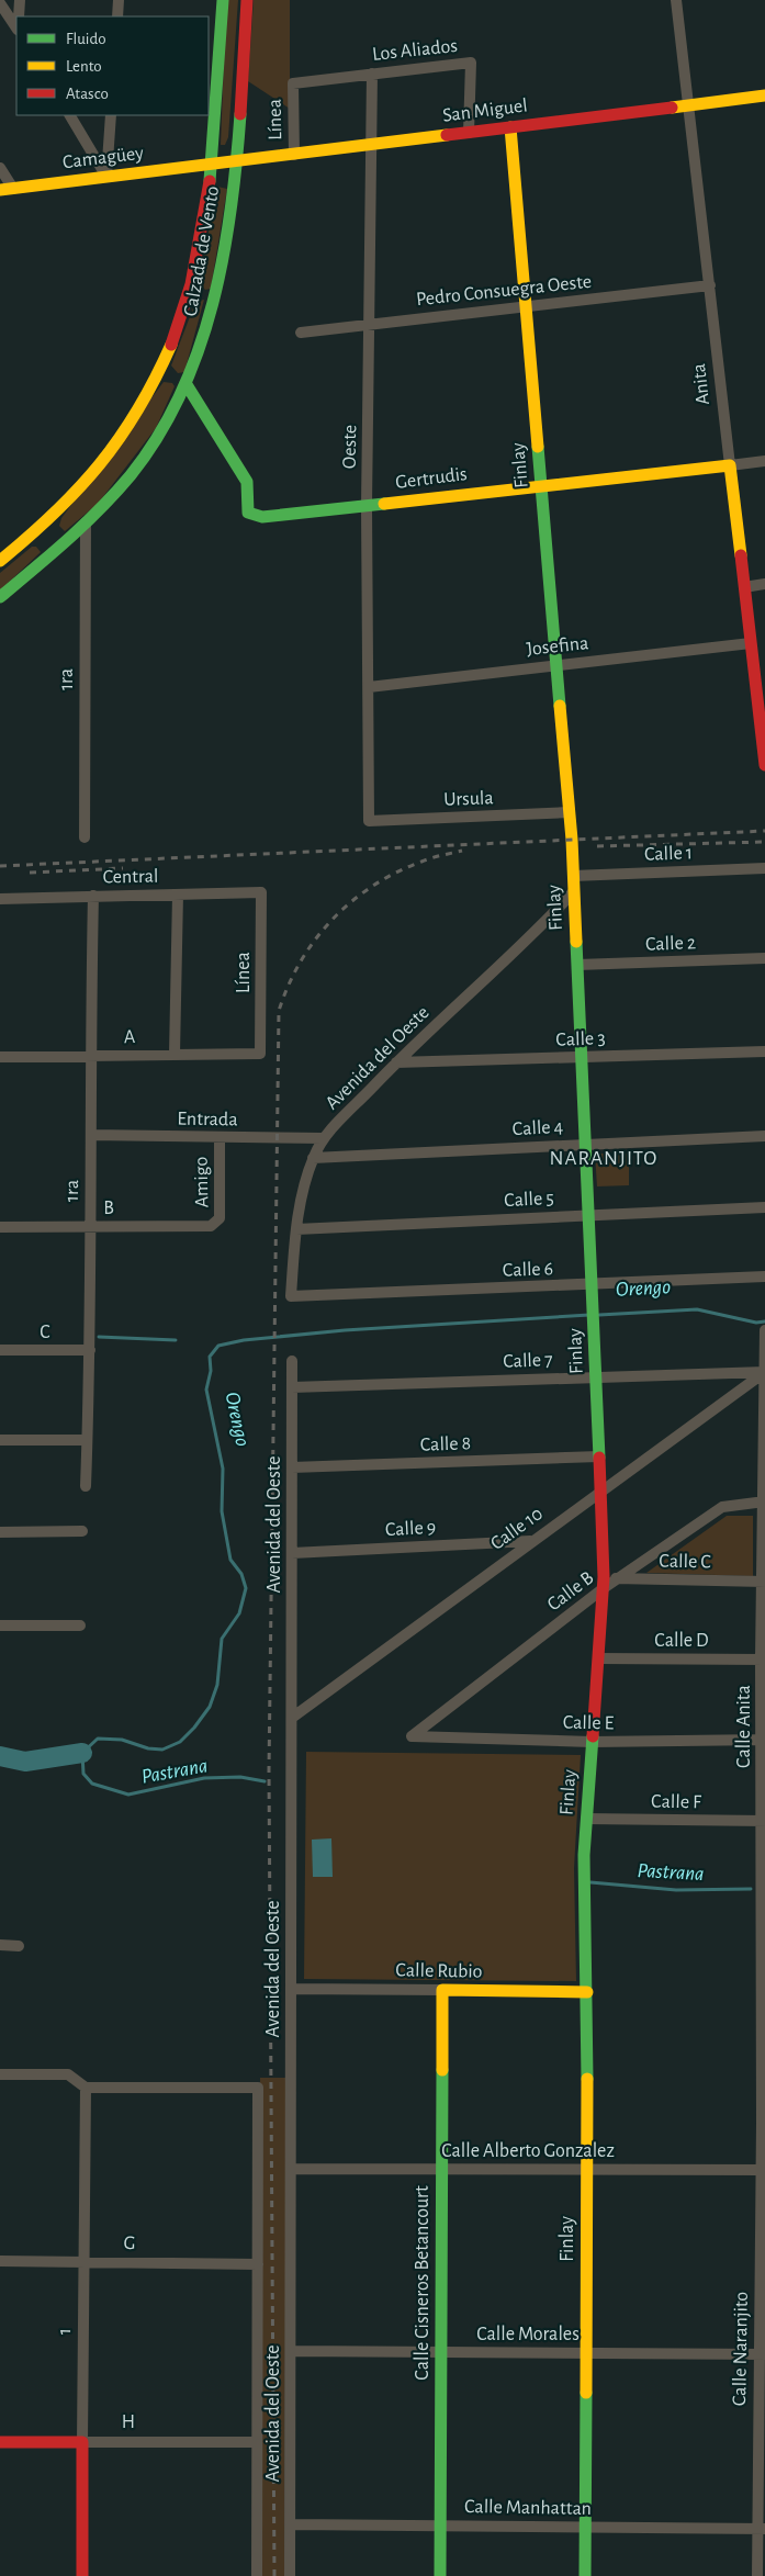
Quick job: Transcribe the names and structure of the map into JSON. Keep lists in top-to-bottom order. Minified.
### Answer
{"streets":{"street":["Los Aliados","San Miguel","Línea","Camagüey","Calzada de Vento","Pedro Consuegra Oeste","Anita","Oeste","Finlay","Gertrudis","Josefina","1ra","Ursula","Calle 1","Central","Calle 2","A","Calle 3","Avenida del Oeste","Entrada","Calle 4","Amigo","Calle 5","B","Calle 6","C","Calle 7","Calle 8","Calle 9","Calle 10","Calle C","Calle B","Calle D","Calle E","Calle Anita","Calle F","Calle Rubio","Calle Alberto Gonzalez","G","Calle Cisneros Betancourt","1","Calle Morales","Calle Naranjito","H","Calle Manhattan"]},"crossings":[["Los Aliados","San Miguel"],["Los Aliados","Línea"],["Los Aliados","Oeste"],["San Miguel","Línea"],["San Miguel","Camagüey"],["San Miguel","Calzada de Vento"],["San Miguel","Anita"],["San Miguel","Oeste"],["San Miguel","Finlay"],["Línea","Central"],["Línea","A"],["Camagüey","Calzada de Vento"],["Calzada de Vento","Gertrudis"],["Calzada de Vento","1ra"],["Pedro Consuegra Oeste","Anita"],["Pedro Consuegra Oeste","Oeste"],["Pedro Consuegra Oeste","Finlay"],["Anita","Gertrudis"],["Anita","Josefina"],["Oeste","Gertrudis"],["Oeste","Josefina"],["Oeste","Ursula"],["Finlay","Gertrudis"],["Finlay","Josefina"],["Finlay","Ursula"],["Finlay","Calle 1"],["Finlay","Calle 2"],["Finlay","Calle 3"],["Finlay","Avenida del Oeste"],["Finlay","Calle 4"],["Finlay","Calle 5"],["Finlay","Calle 6"],["Finlay","Calle 7"],["Finlay","Calle 8"],["Finlay","Calle 10"],["Finlay","Calle C"],["Finlay","Calle B"],["Finlay","Calle D"],["Finlay","Calle E"],["Finlay","Calle F"],["Finlay","Calle Rubio"],["Finlay","Calle Alberto Gonzalez"],["Finlay","Calle Morales"],["Finlay","Calle Manhattan"],["1ra","Central"],["1ra","A"],["1ra","Entrada"],["1ra","B"],["1ra","C"],["Calle 3","Avenida del Oeste"],["Avenida del Oeste","Entrada"],["Avenida del Oeste","Calle 4"],["Avenida del Oeste","Calle 5"],["Avenida del Oeste","Calle 6"],["Avenida del Oeste","Calle 7"],["Avenida del Oeste","Calle 8"],["Avenida del Oeste","Calle 9"],["Avenida del Oeste","Calle 10"],["Avenida del Oeste","Calle Rubio"],["Avenida del Oeste","Calle Alberto Gonzalez"],["Avenida del Oeste","G"],["Avenida del Oeste","1"],["Avenida del Oeste","Calle Morales"],["Avenida del Oeste","H"],["Avenida del Oeste","Calle Manhattan"],["Entrada","Amigo"],["Amigo","B"],["Calle 7","Calle 10"],["Calle 7","Calle Anita"],["Calle 9","Calle 10"],["Calle 10","Calle Anita"],["Calle C","Calle B"],["Calle C","Calle Anita"],["Calle B","Calle E"],["Calle B","Calle Anita"],["Calle D","Calle Anita"],["Calle E","Calle Anita"],["Calle Anita","Calle F"],["Calle Anita","Calle Naranjito"],["Calle Rubio","Calle Cisneros Betancourt"],["Calle Alberto Gonzalez","Calle Cisneros Betancourt"],["Calle Alberto Gonzalez","Calle Naranjito"],["G","1"],["Calle Cisneros Betancourt","Calle Morales"],["Calle Cisneros Betancourt","Calle Manhattan"],["1","H"],["Calle Morales","Calle Naranjito"],["Calle Naranjito","Calle Manhattan"]],"districts":["NARANJITO"],"water":["Orengo","Pastrana"],"legend":["Fluido","Lento","Atasco"]}
